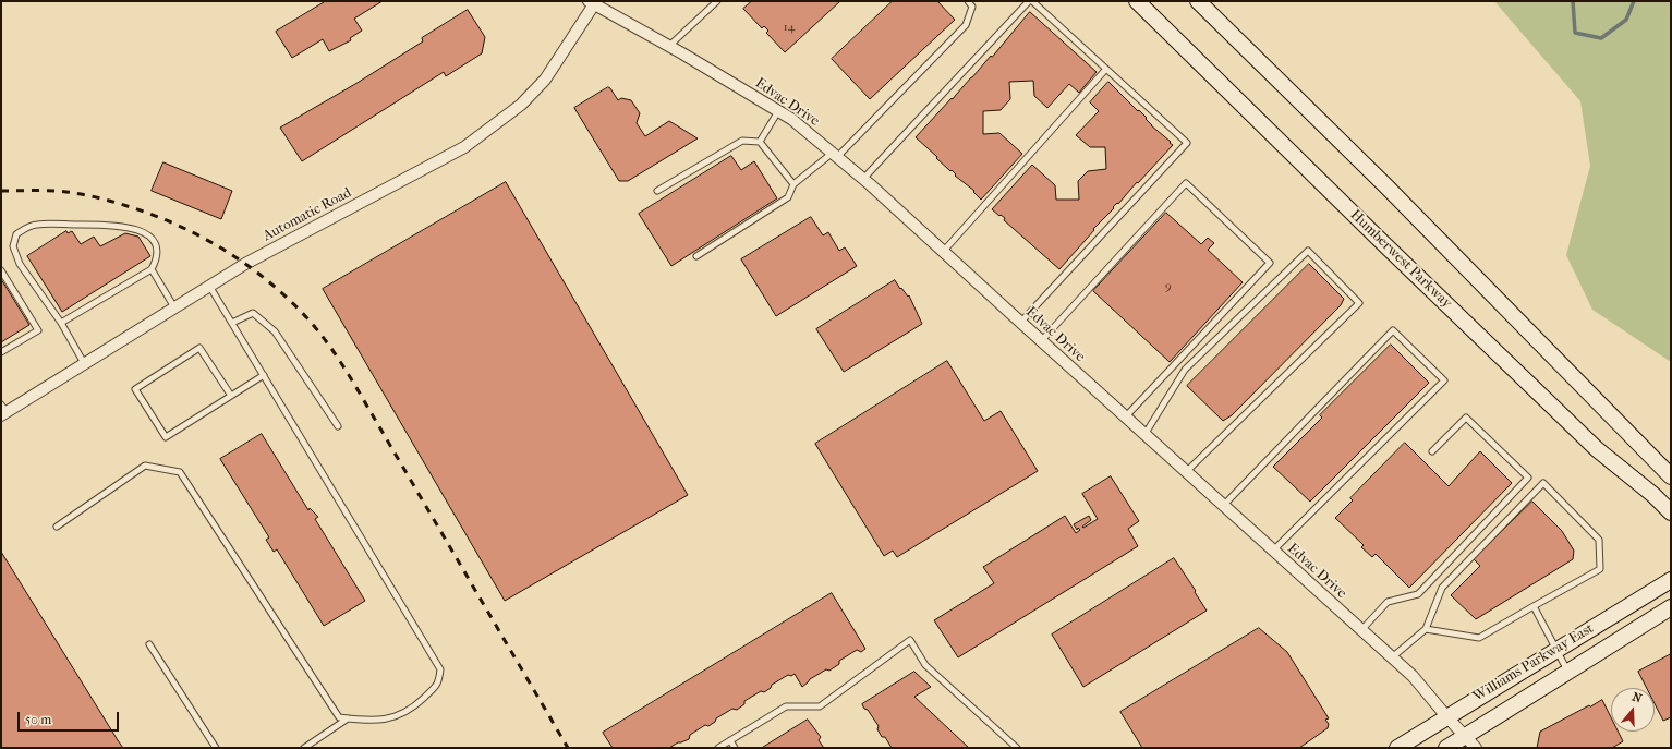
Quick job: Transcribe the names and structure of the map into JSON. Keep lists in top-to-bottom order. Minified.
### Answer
{"streets":{"main road":["Humberwest Parkway","Williams Parkway East"],"street":["Edvac Drive","Automatic Road"]},"crossings":[["Edvac Drive","Automatic Road"],["Edvac Drive","Williams Parkway East"]],"house_numbers":["14","9"],"scale_bar":"50 m","north":"top"}
